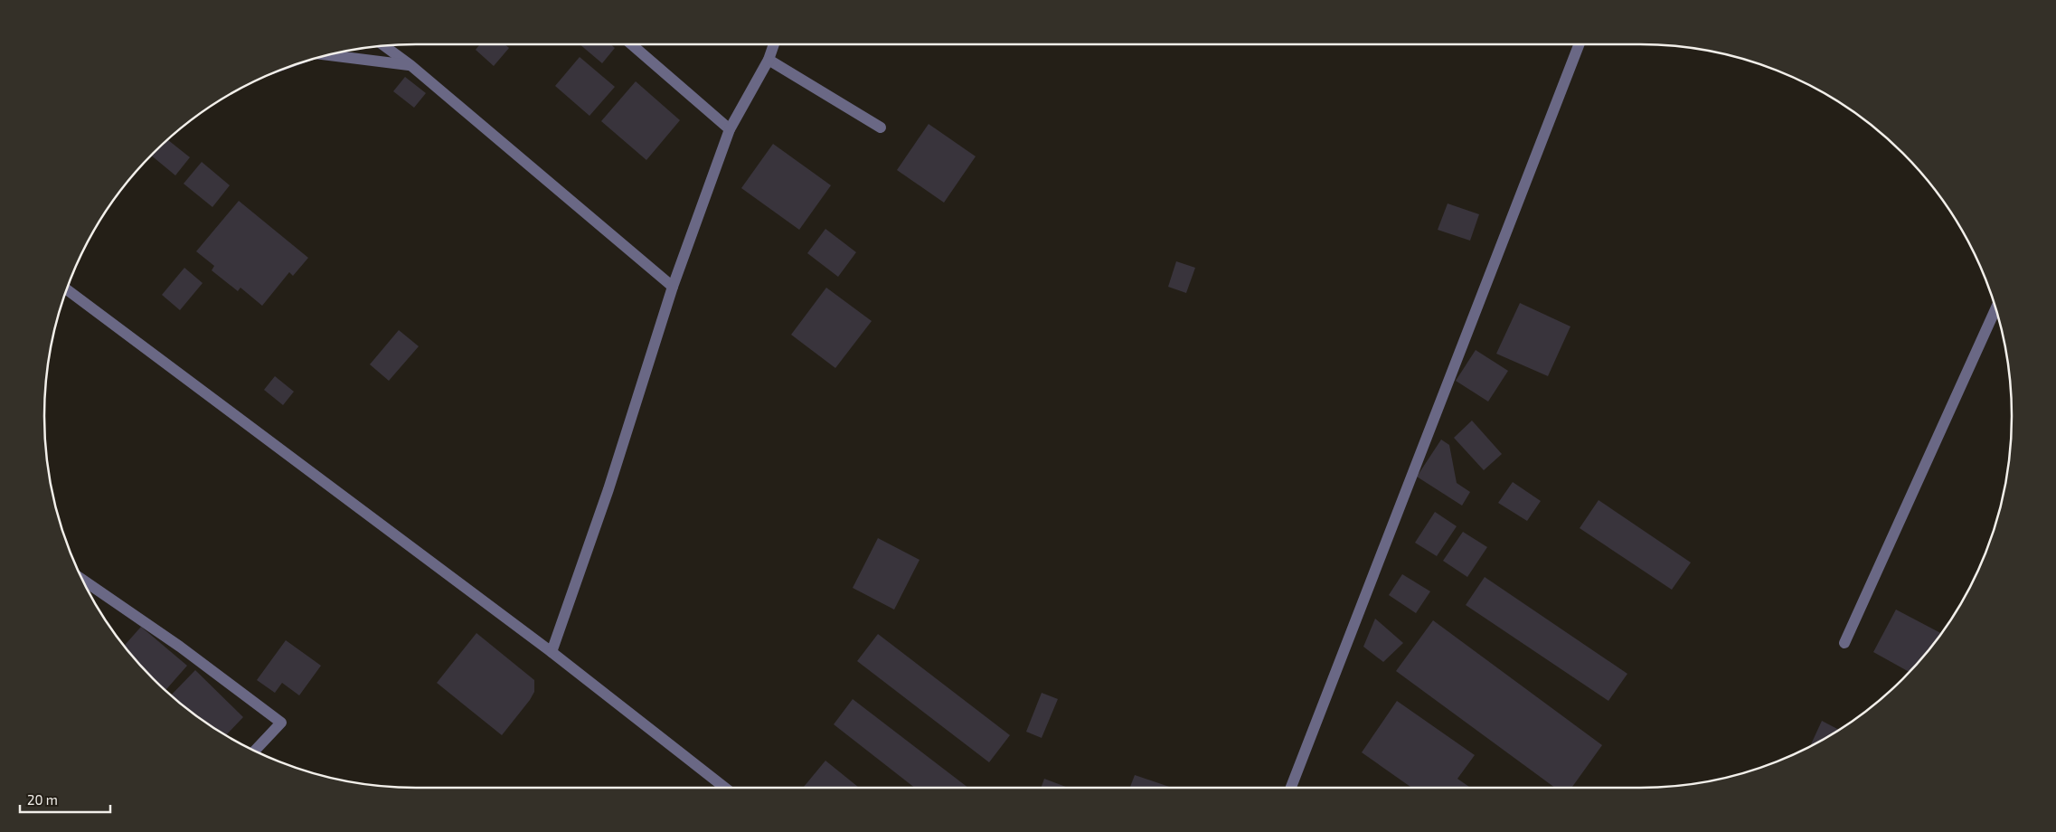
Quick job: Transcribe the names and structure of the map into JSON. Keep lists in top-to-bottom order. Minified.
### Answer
{"scale_bar":"20 m"}
